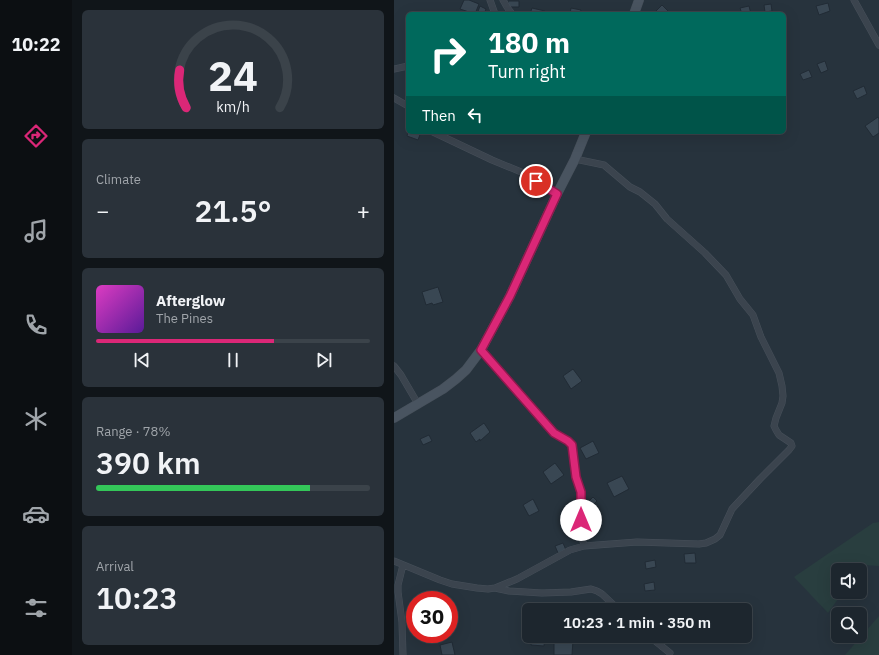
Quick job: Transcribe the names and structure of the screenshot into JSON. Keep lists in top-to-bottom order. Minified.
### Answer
{"page":{"tabs":"10:22","turn":["180 m","Turn right"],"then":"Then","tile":["Climate",["Range · 78%","390 km"],["Arrival","10:23"]],"heat":["−","21.5°","+"],"song":["Afterglow","The Pines"],"limit":"30","trip":"10:23 · 1 min · 350 m","gauge":["24","km/h"]}}
